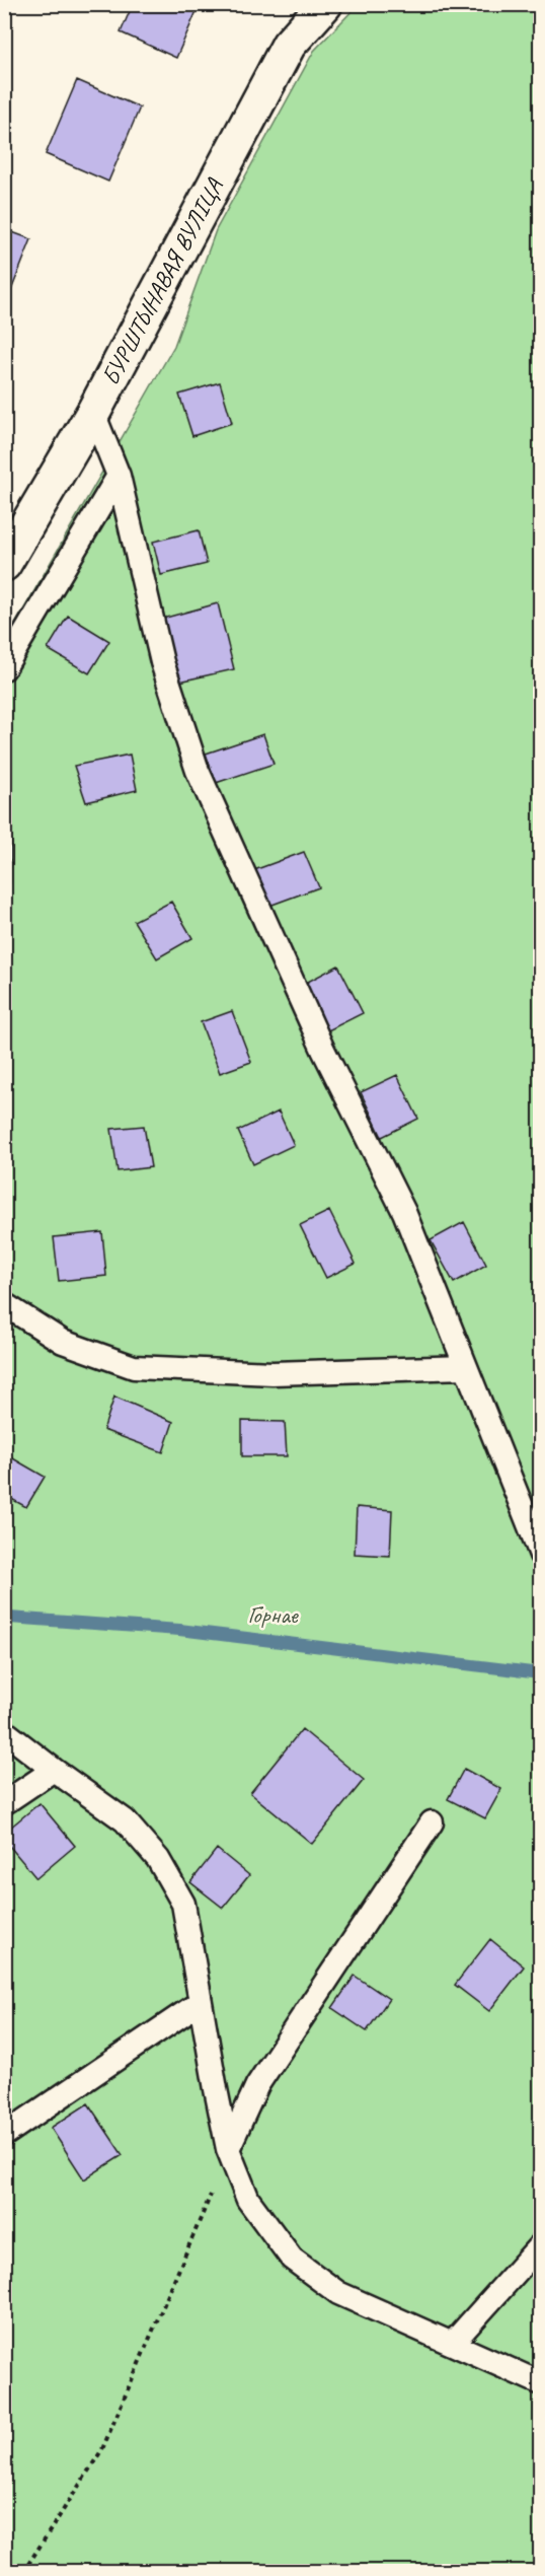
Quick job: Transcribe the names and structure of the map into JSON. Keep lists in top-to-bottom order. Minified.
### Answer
{"streets":{"street":["БУРШТЫНАВАЯ ВУЛІЦА"]},"parks":["Горнае"]}
